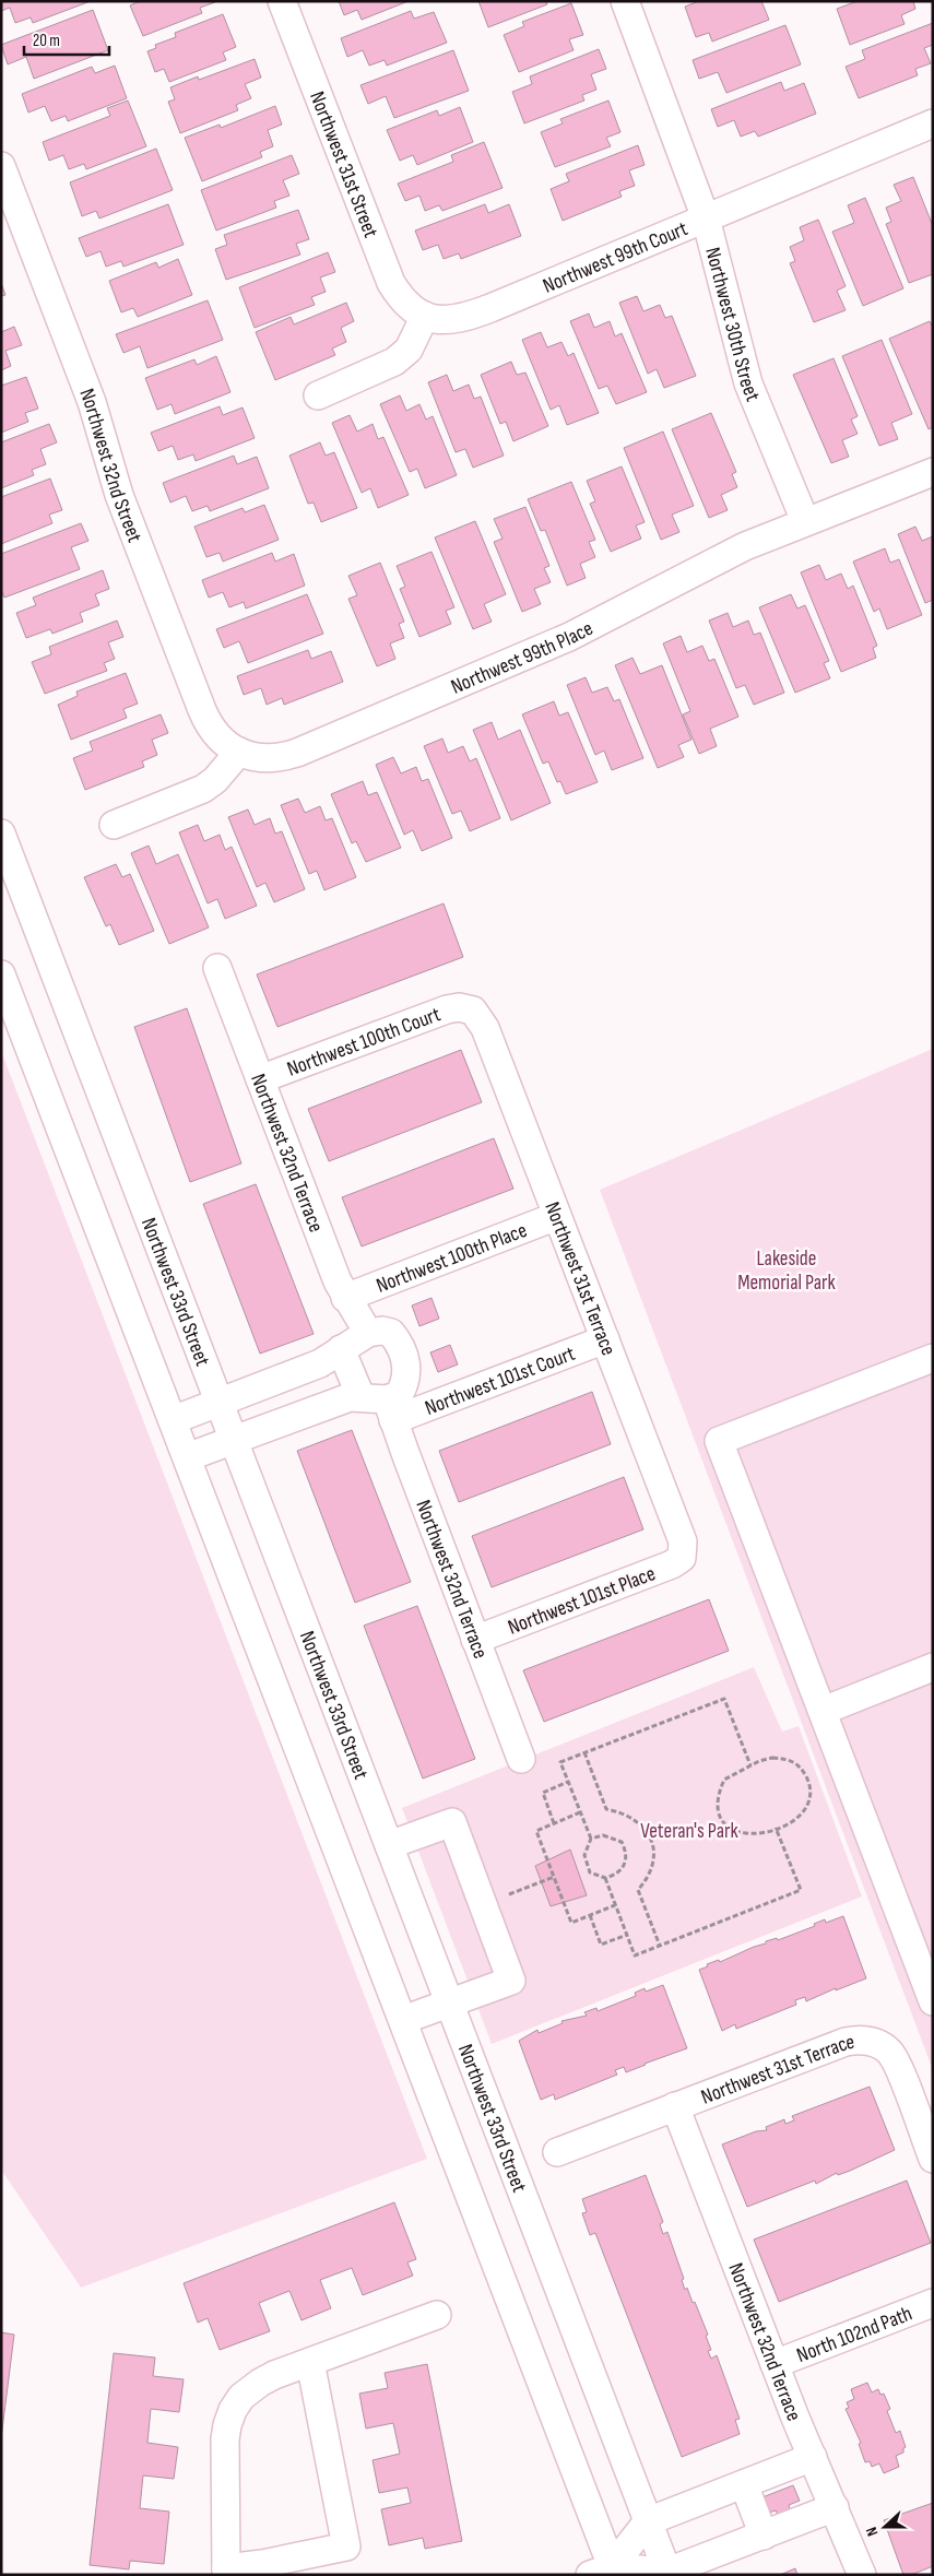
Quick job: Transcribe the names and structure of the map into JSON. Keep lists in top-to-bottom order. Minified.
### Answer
{"streets":{"street":["Northwest 31st Street","Northwest 99th Court","Northwest 30th Street","Northwest 32nd Street","Northwest 99th Place","Northwest 100th Court","Northwest 32nd Terrace","Northwest 100th Place","Northwest 31st Terrace","Northwest 33rd Street","Northwest 101st Court","Northwest 101st Place","North 102nd Path"]},"crossings":[["Northwest 31st Street","Northwest 99th Court"],["Northwest 99th Court","Northwest 30th Street"],["Northwest 30th Street","Northwest 99th Place"],["Northwest 32nd Street","Northwest 99th Place"],["Northwest 100th Court","Northwest 32nd Terrace"],["Northwest 100th Court","Northwest 31st Terrace"],["Northwest 32nd Terrace","Northwest 100th Place"],["Northwest 32nd Terrace","Northwest 31st Terrace"],["Northwest 32nd Terrace","Northwest 101st Court"],["Northwest 32nd Terrace","Northwest 101st Place"],["Northwest 32nd Terrace","North 102nd Path"],["Northwest 100th Place","Northwest 31st Terrace"],["Northwest 31st Terrace","Northwest 101st Court"],["Northwest 31st Terrace","Northwest 101st Place"],["Northwest 33rd Street","Northwest 101st Court"]],"parks":["Lakeside Memorial Park","Veteran's Park"],"scale_bar":"20 m","north":"left"}
